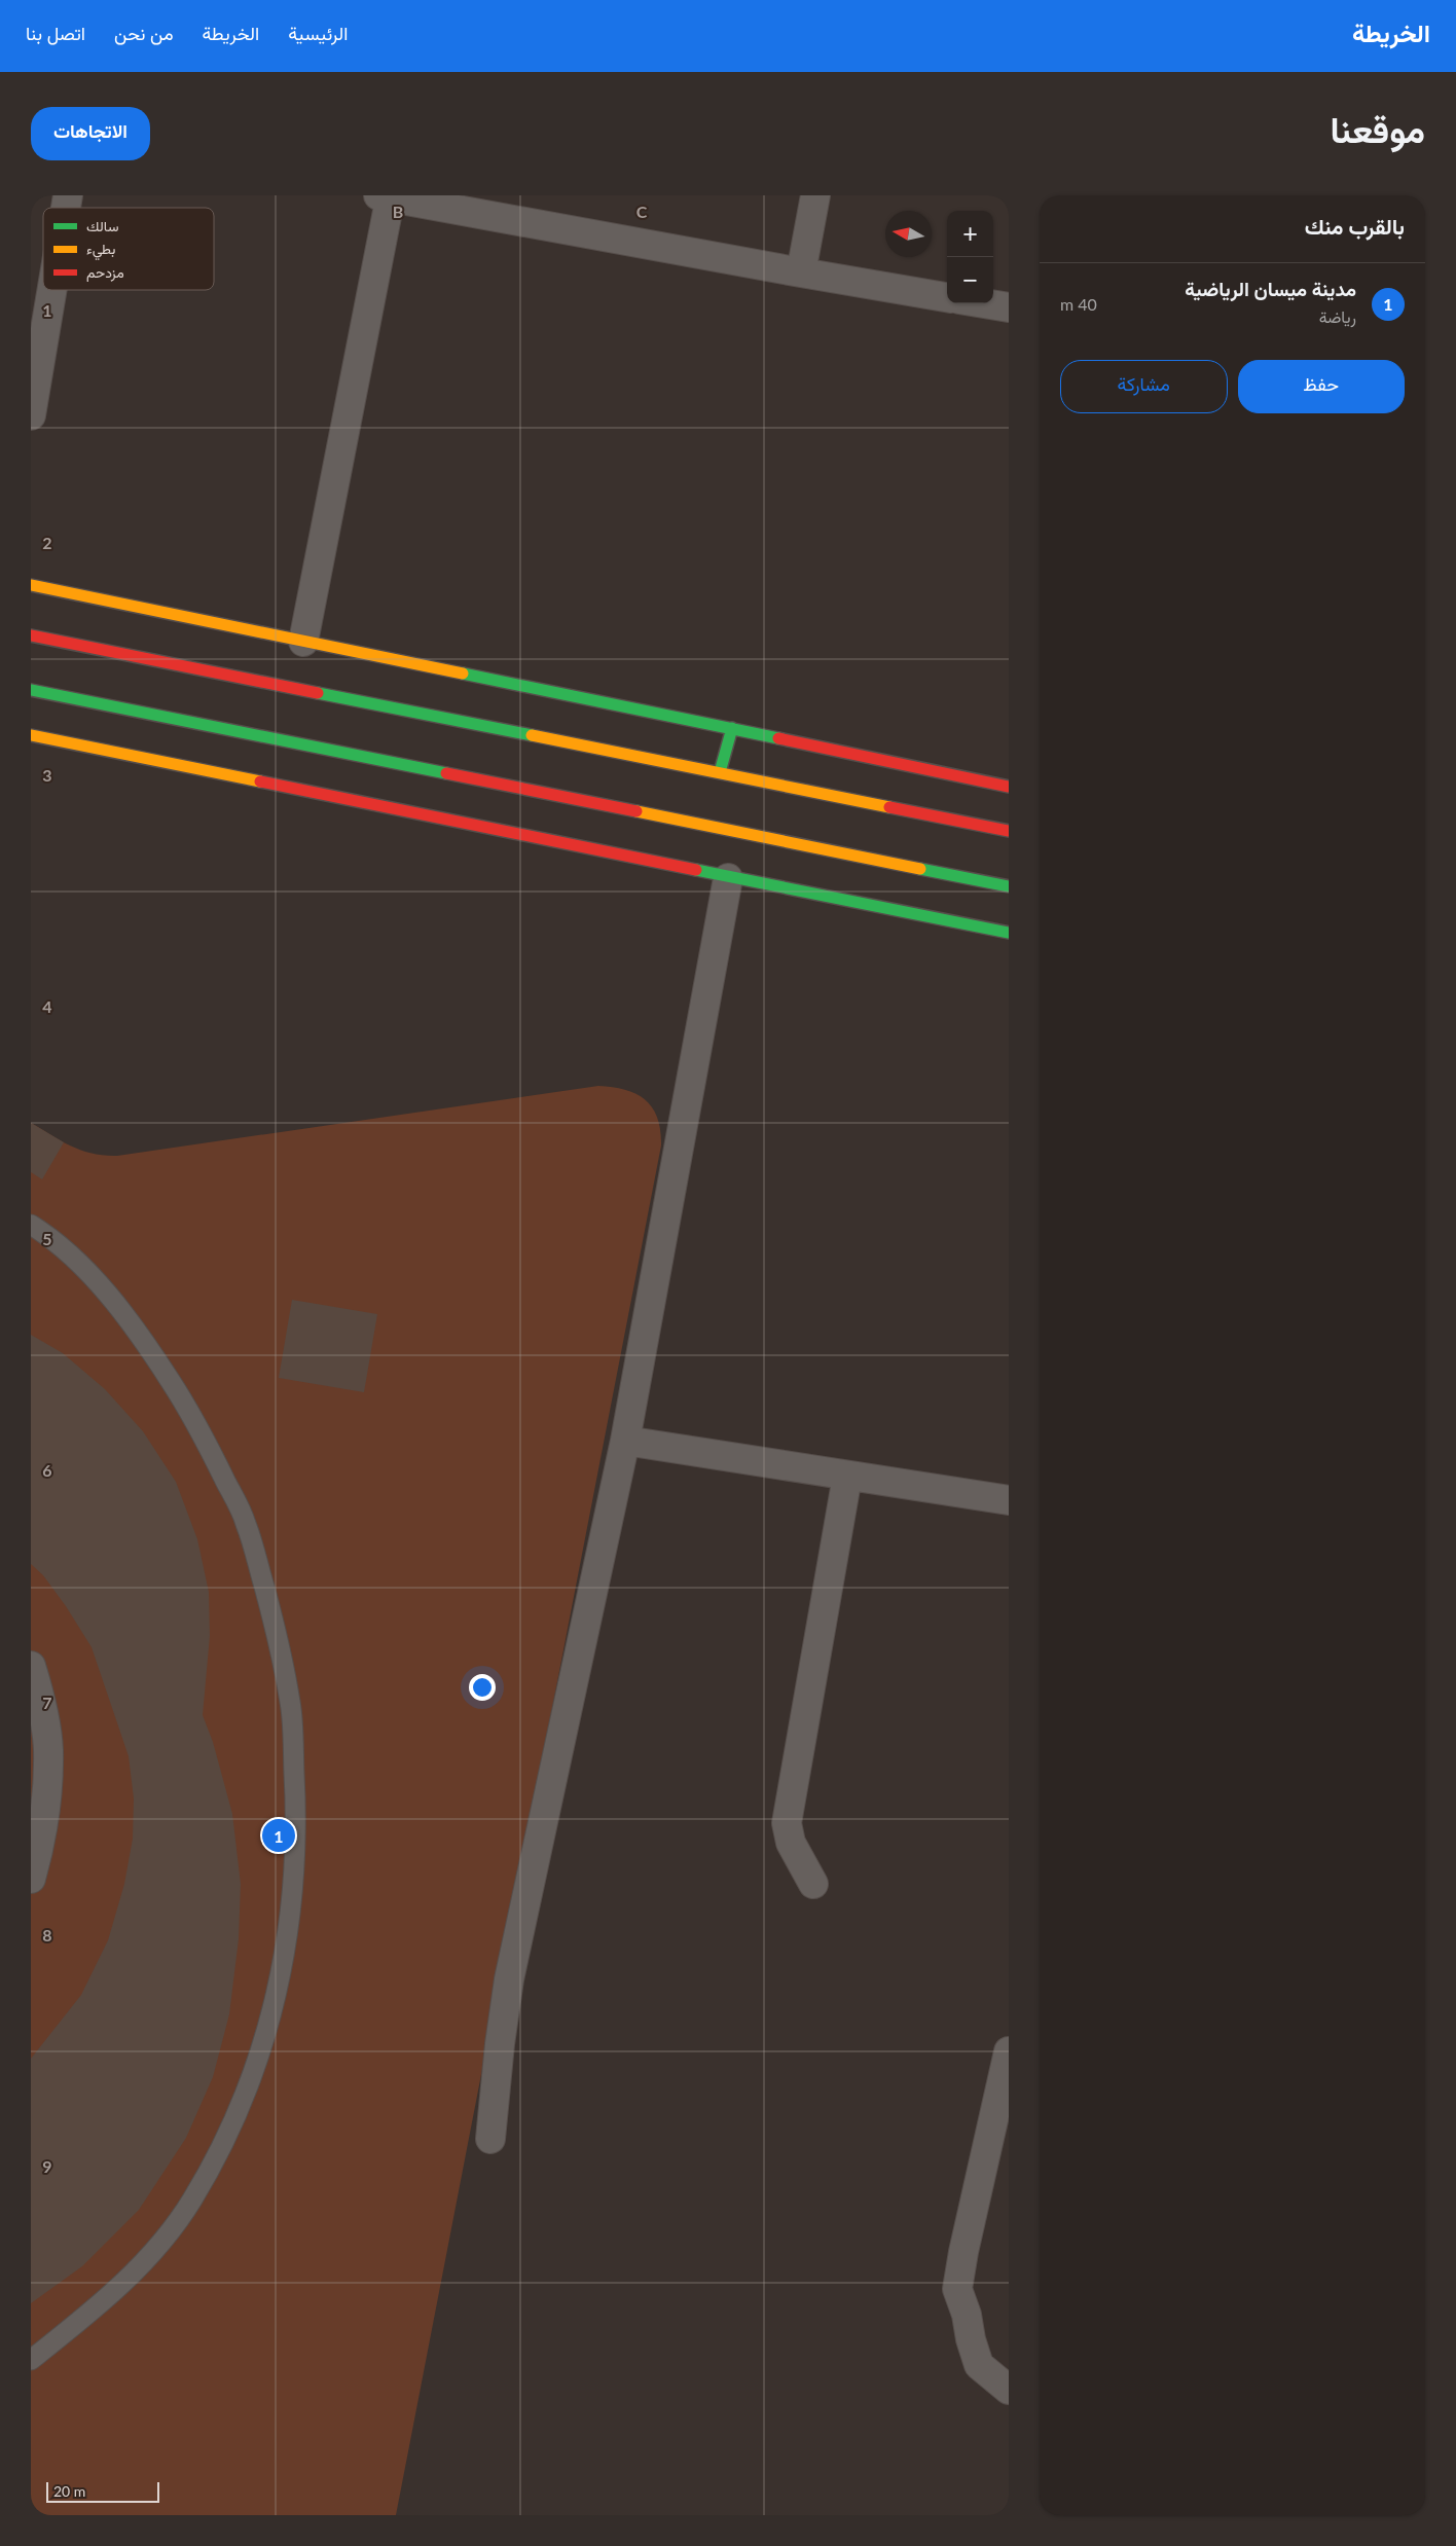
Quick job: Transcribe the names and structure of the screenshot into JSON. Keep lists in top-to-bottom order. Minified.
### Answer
{"legend":["سالك","بطيء","مزدحم"],"scale_bar":"20 m","north":"left","page":{"header":"الخريطة","nav":["الرئيسية","الخريطة","من نحن","اتصل بنا"],"title":"موقعنا","buttons":["الاتجاهات",["حفظ","مشاركة"]],"heading":"بالقرب منك","map_buttons":["+","−"],"list":[{"mark":"1","name":"مدينة ميسان الرياضية","note":"رياضة","value":"40 m"}],"pins":"1","scale":"20 m"},"grid":{"columns":["B","C"],"rows":["1","2","3","4","5","6","7","8","9"]}}
